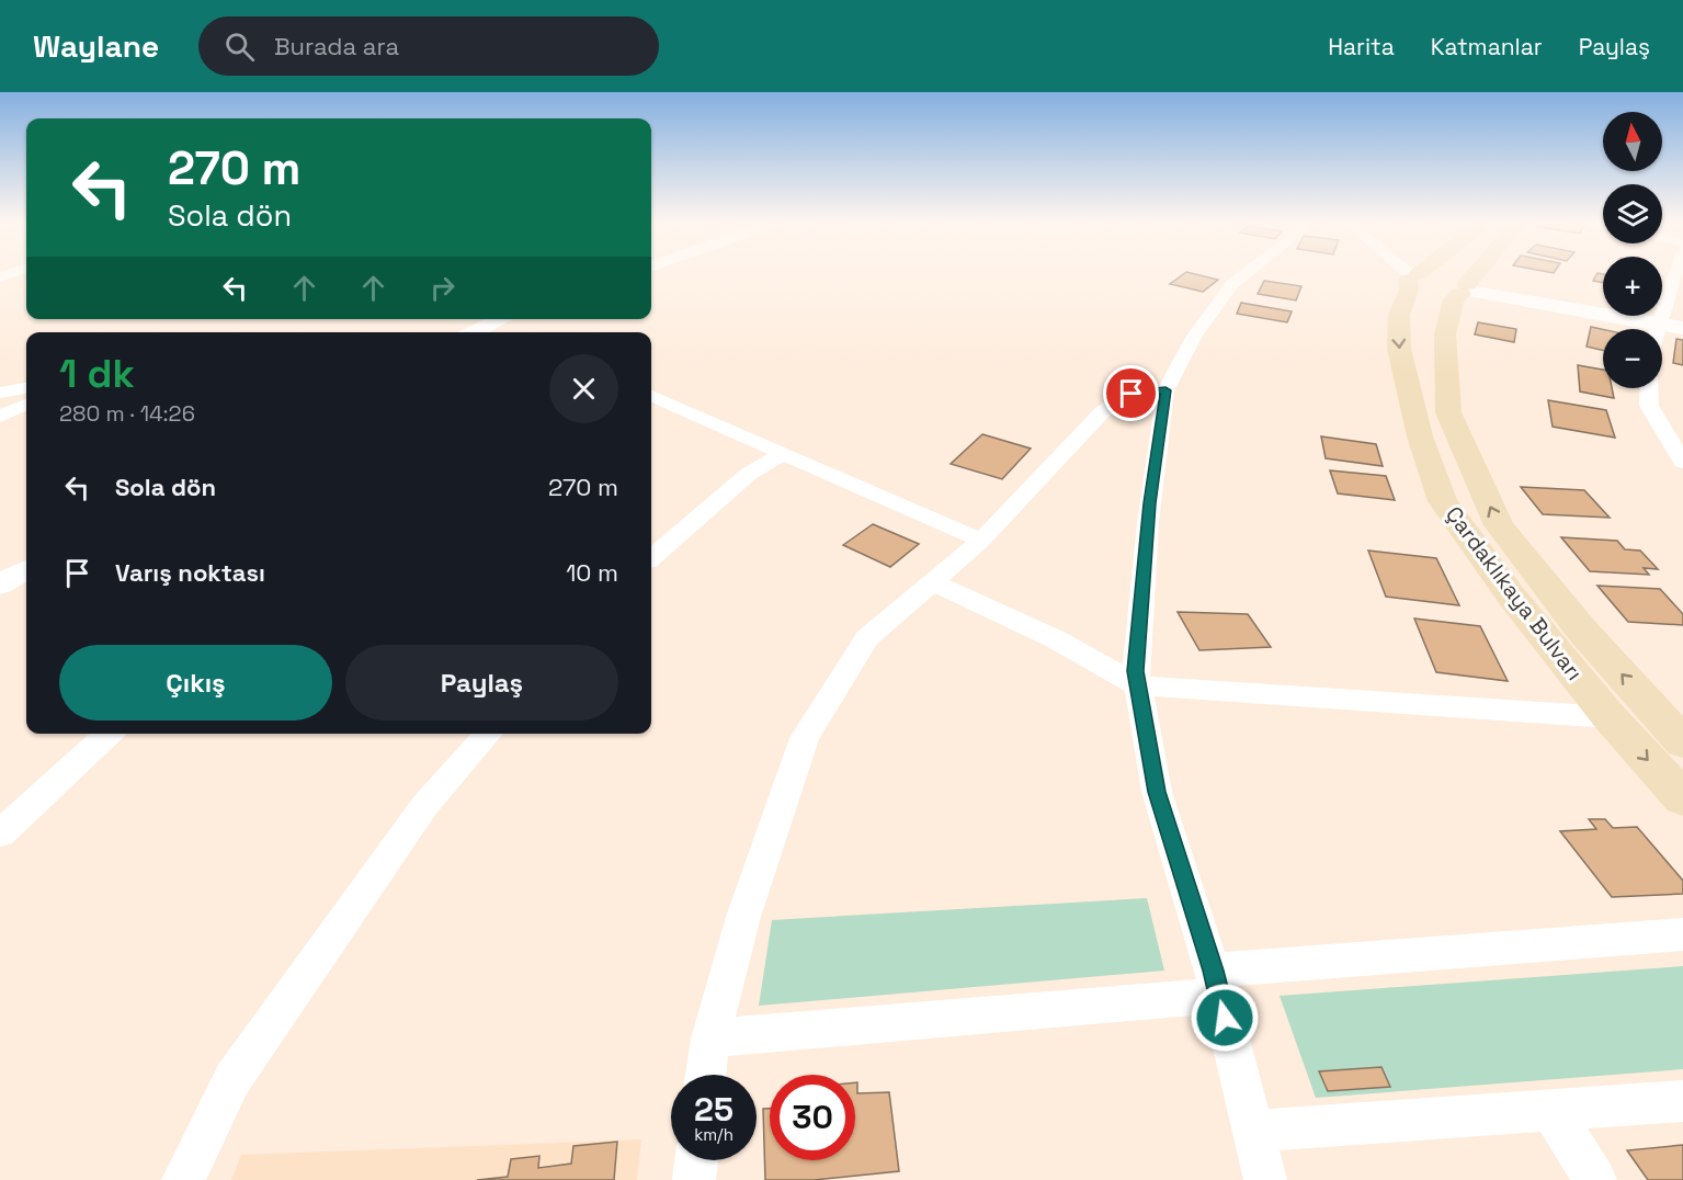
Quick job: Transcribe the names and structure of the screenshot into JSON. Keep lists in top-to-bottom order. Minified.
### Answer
{"streets":{"main road":["Çardaklıkaya Bulvarı"]},"north":"top","page":{"header":"Waylane","search":"Burada ara","nav":["Harita","Katmanlar","Paylaş"],"map_buttons":["+","−"],"turn":["270 m","Sola dön"],"heading":["1 dk","280 m · 14:26"],"list":[{"name":"Sola dön","value":"270 m"},{"name":"Varış noktası","value":"10 m"}],"buttons":["Çıkış","Paylaş"],"speed":"25 km/h","limit":"30"}}
